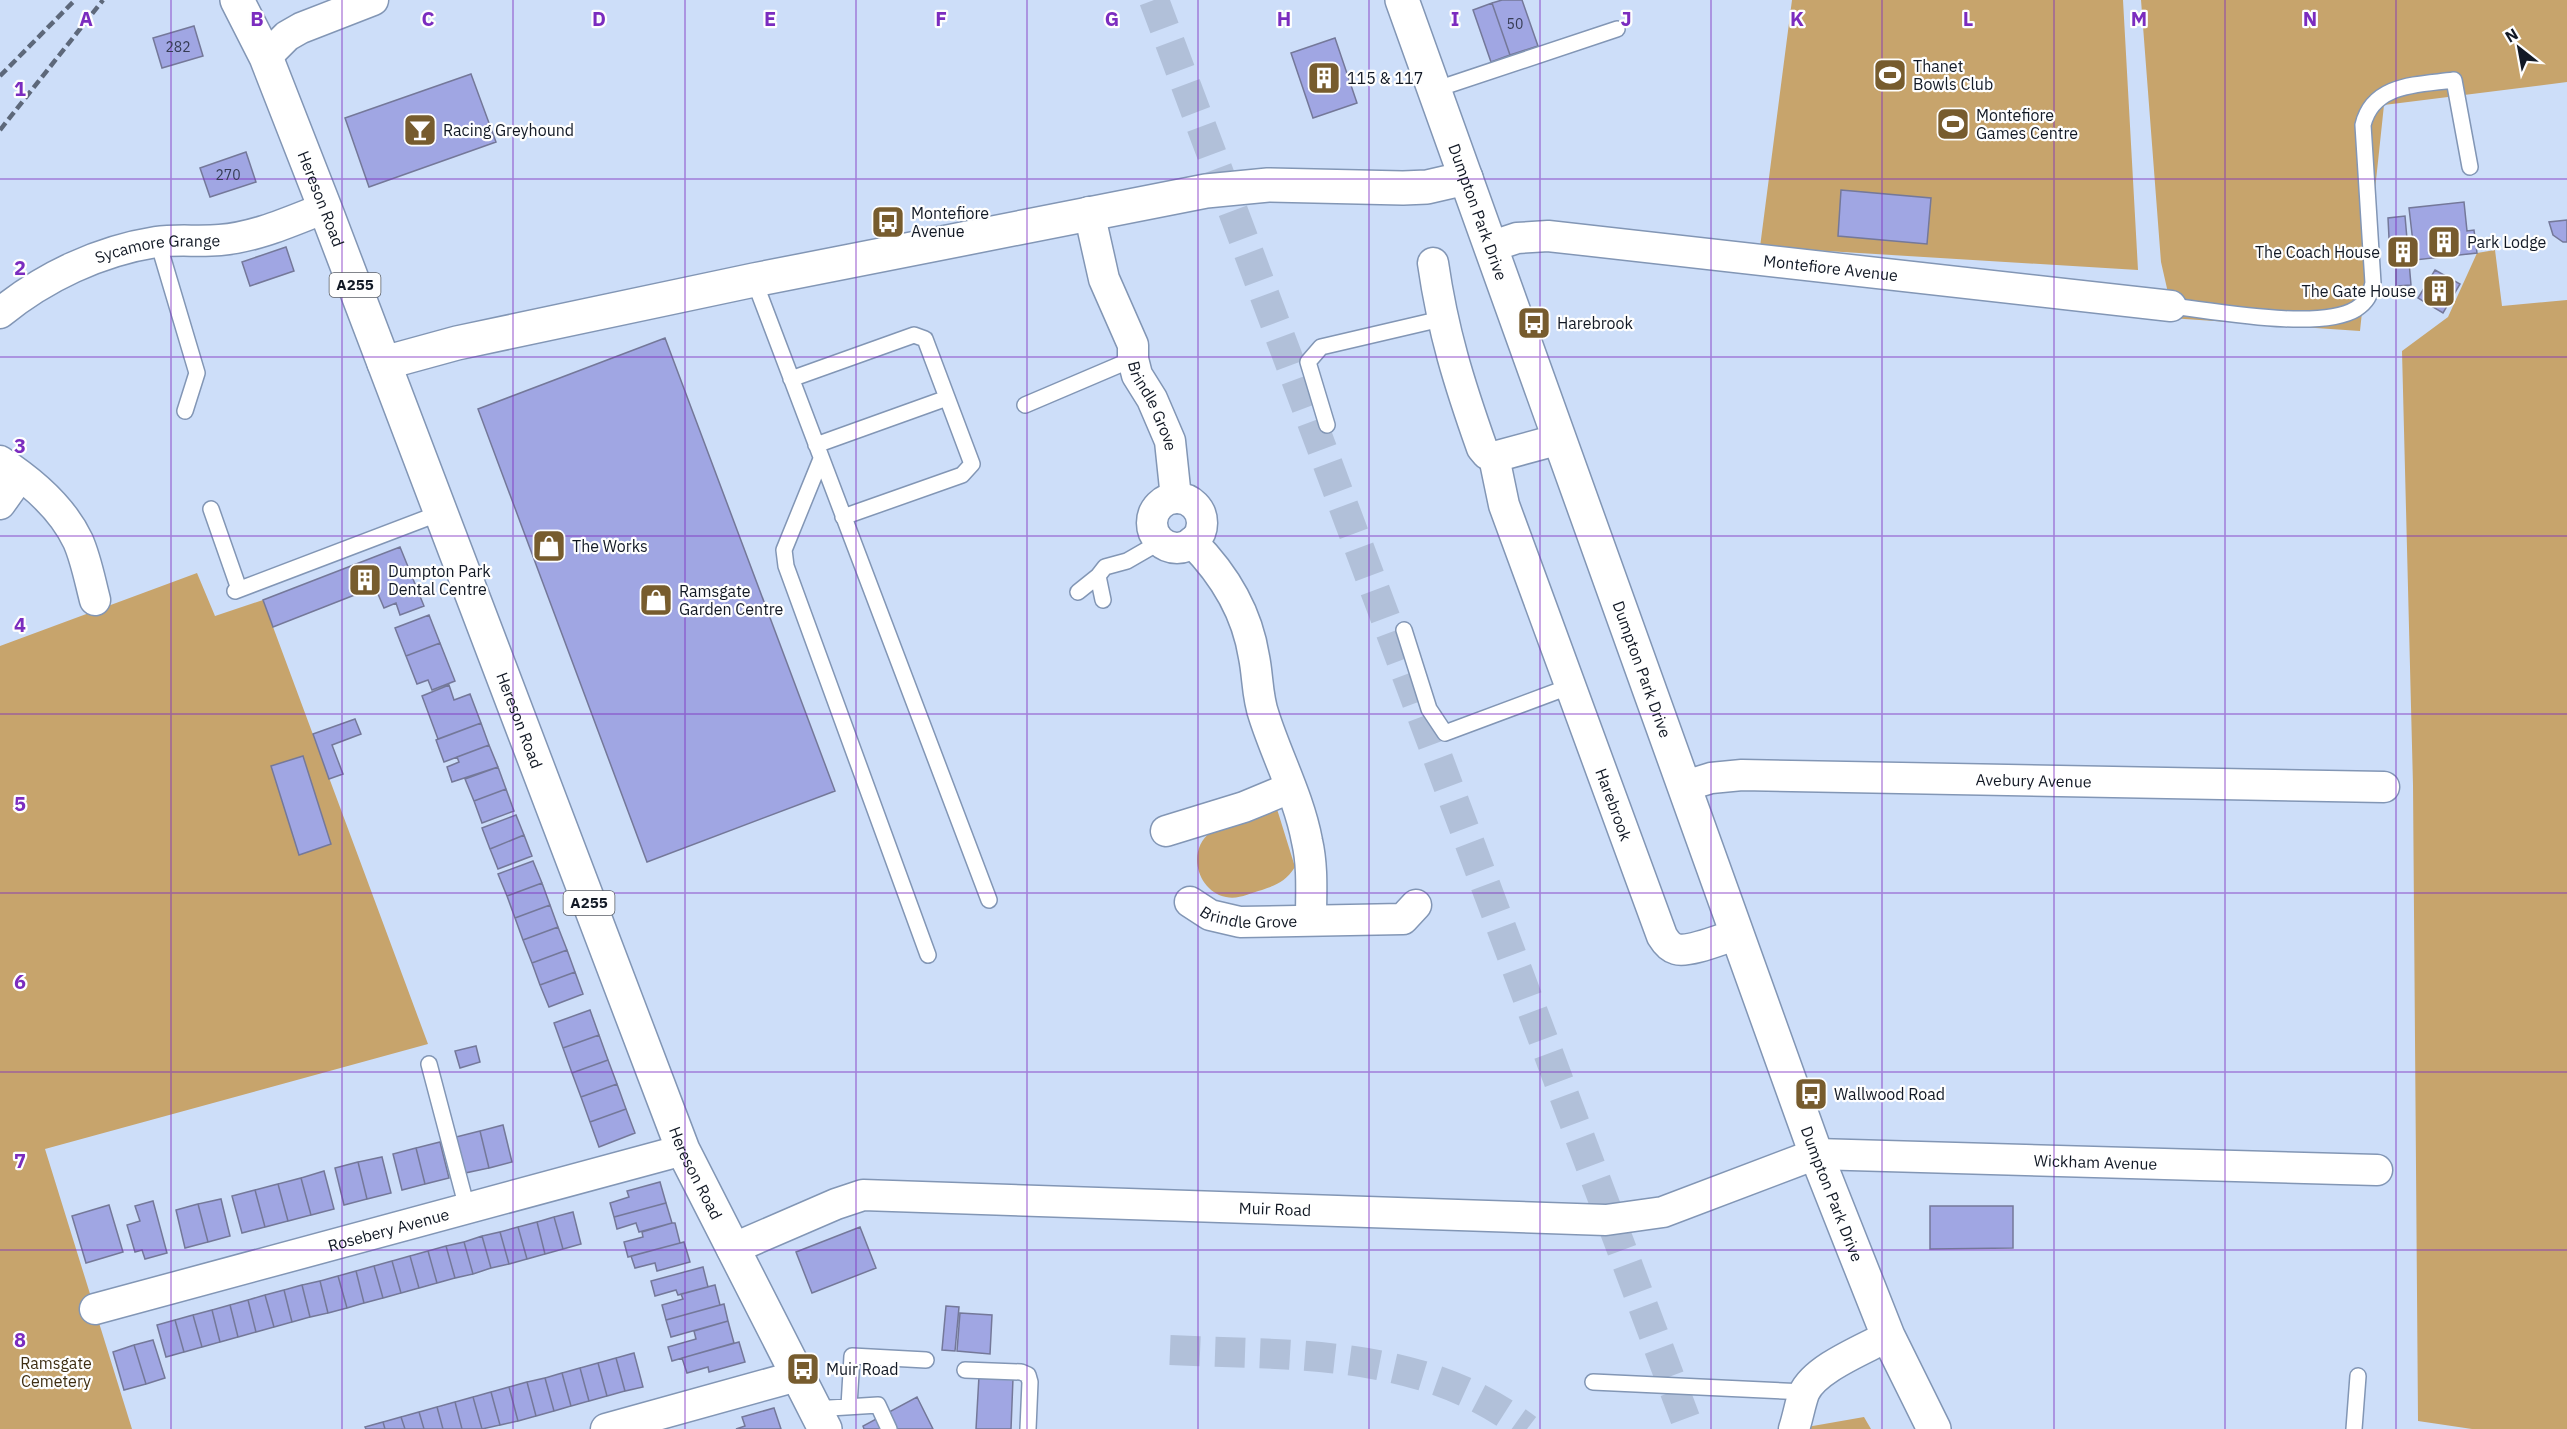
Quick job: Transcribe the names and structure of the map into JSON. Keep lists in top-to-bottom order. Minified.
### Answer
{"streets":{"street":["Hereson Road","Dumpton Park Drive","Sycamore Grange","Montefiore Avenue","A255","Brindle Grove","Avebury Avenue","Harebrook","Wickham Avenue","Muir Road","Rosebery Avenue"]},"crossings":[["Hereson Road","Sycamore Grange"],["Hereson Road","Muir Road"],["Hereson Road","Rosebery Avenue"],["Dumpton Park Drive","Montefiore Avenue"],["Dumpton Park Drive","Avebury Avenue"],["Dumpton Park Drive","Harebrook"],["Dumpton Park Drive","Wickham Avenue"],["Dumpton Park Drive","Muir Road"],["Wickham Avenue","Muir Road"]],"parks":["Ramsgate Cemetery"],"places":{"sports":["Thanet Bowls Club","Montefiore Games Centre"],"building":["115 & 117","Park Lodge","The Coach House","The Gate House","Dumpton Park Dental Centre"],"bar":["Racing Greyhound"],"bus stop":["Montefiore Avenue","Harebrook","Wallwood Road","Muir Road"],"shop":["The Works","Ramsgate Garden Centre"]},"house_numbers":["50","282","270"],"north":"top left","grid":{"columns":["A","B","C","D","E","F","G","H","I","J","K","L","M","N"],"rows":["1","2","3","4","5","6","7","8"]}}
